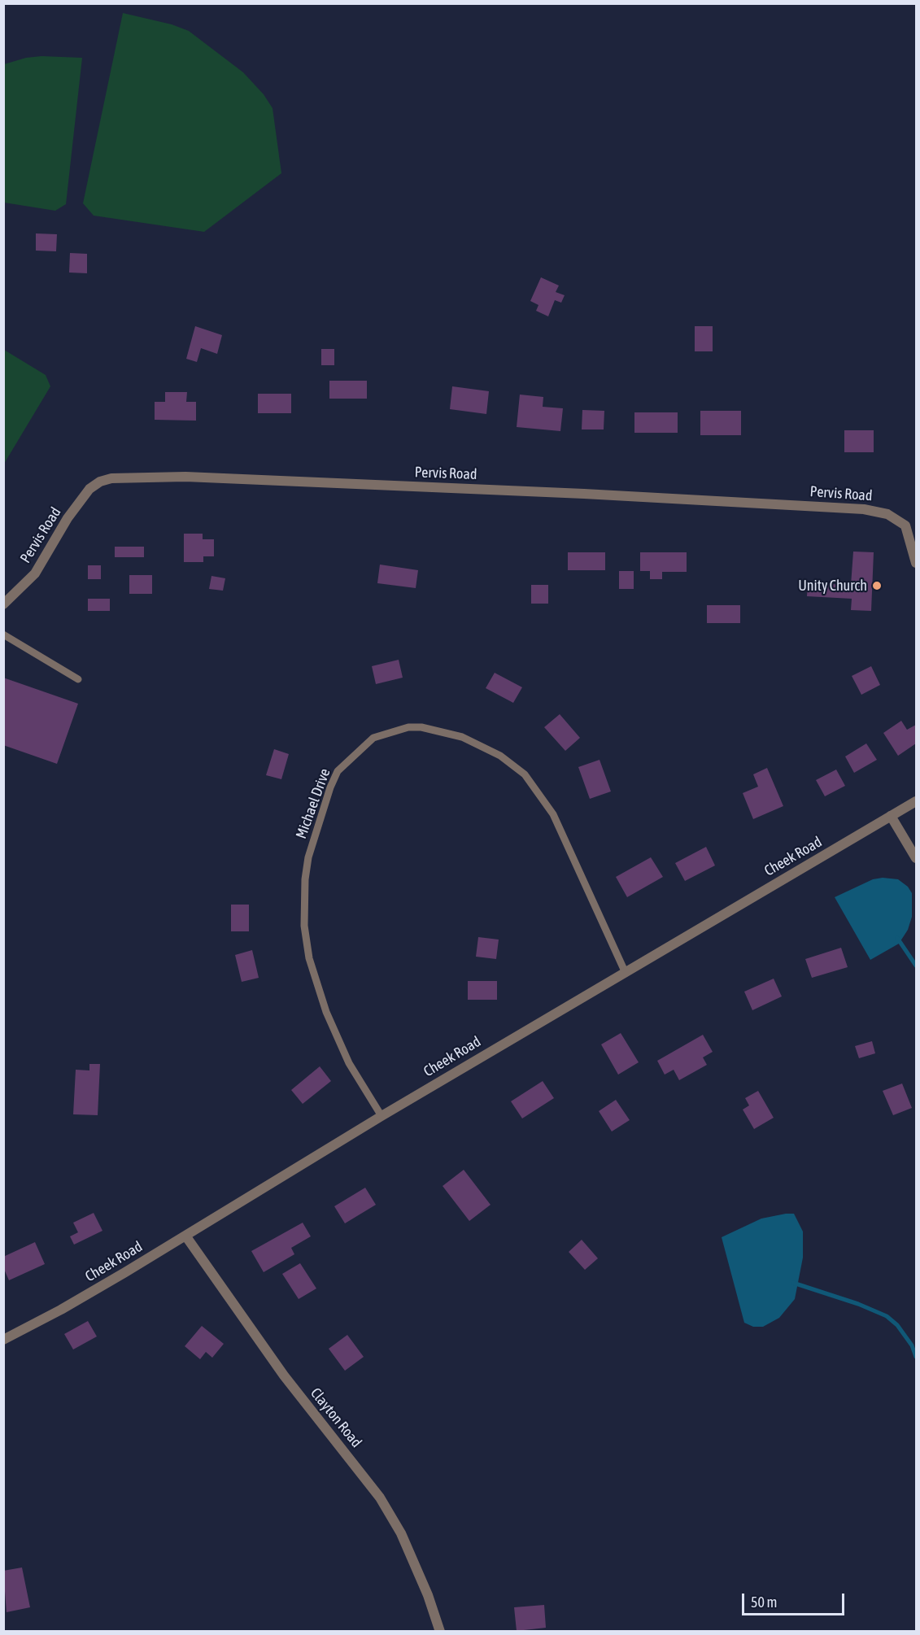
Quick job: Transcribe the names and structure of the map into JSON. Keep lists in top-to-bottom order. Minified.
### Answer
{"streets":{"street":["Pervis Road","Cheek Road","Clayton Road"],"lane":["Michael Drive"]},"crossings":[["Michael Drive","Cheek Road"],["Cheek Road","Clayton Road"]],"places":["Unity Church"],"scale_bar":"50 m"}
